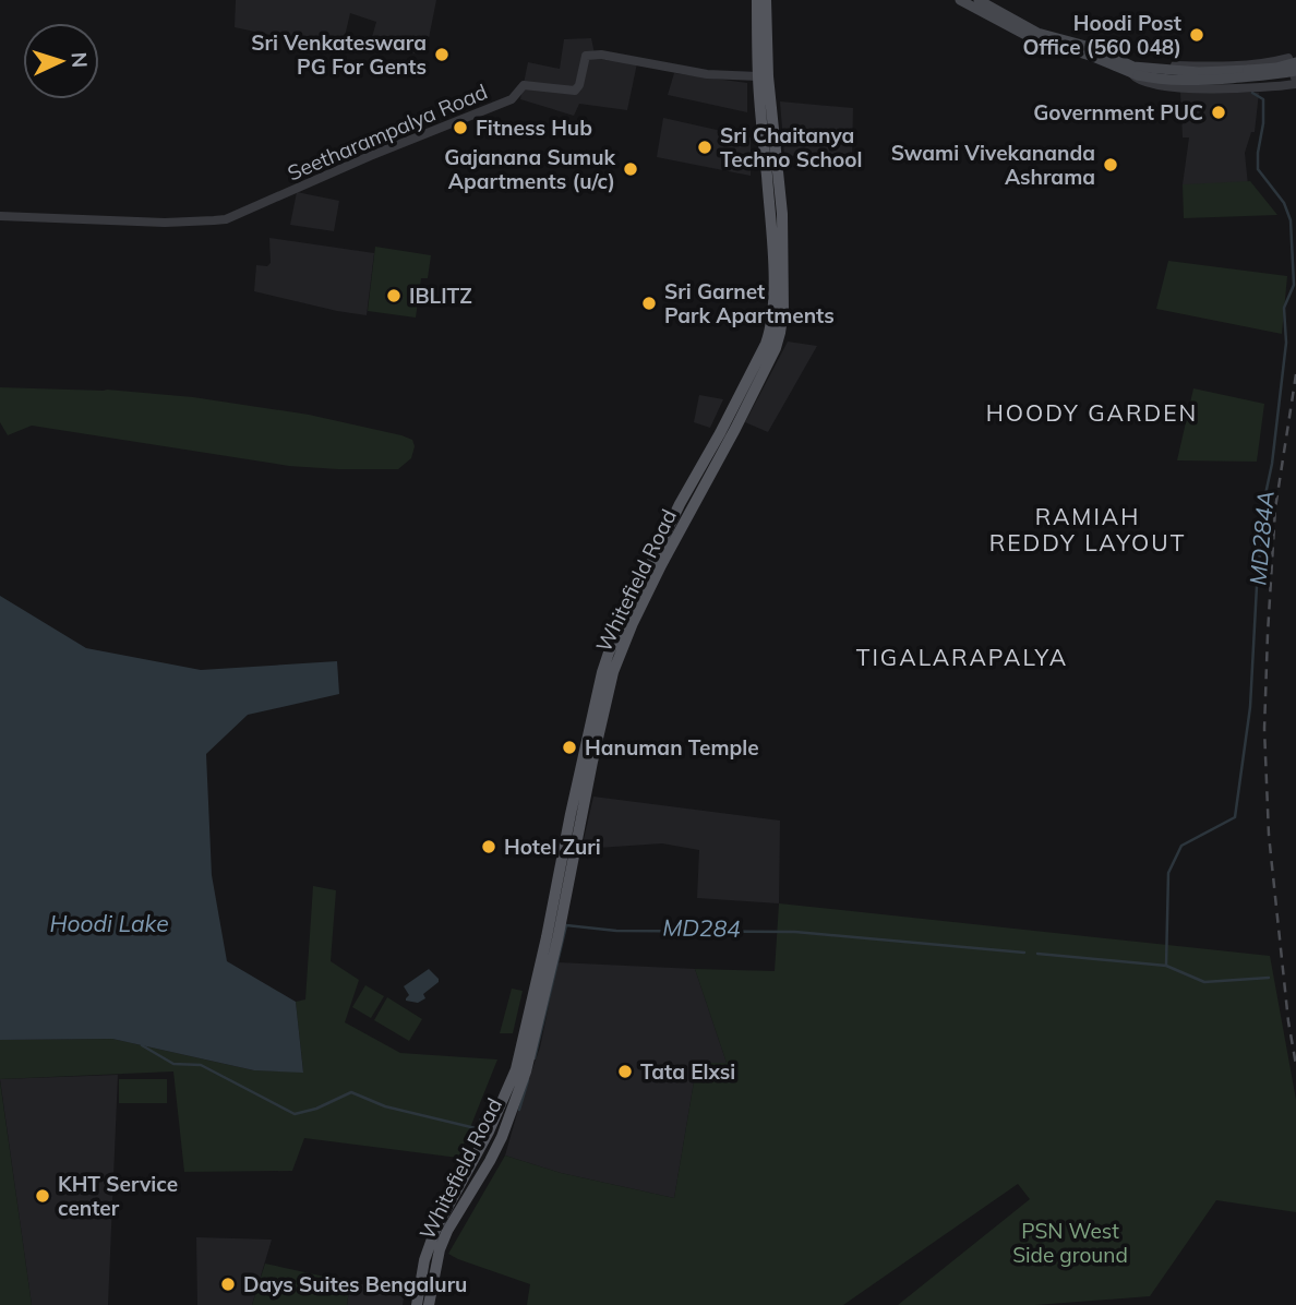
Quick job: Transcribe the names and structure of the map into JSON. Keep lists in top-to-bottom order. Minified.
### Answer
{"streets":{"main road":["Whitefield Road"],"street":["Seetharampalya Road"]},"crossings":[["Seetharampalya Road","Whitefield Road"]],"districts":["HOODY GARDEN","RAMIAH REDDY LAYOUT","TIGALARAPALYA"],"water":["MD284A","Hoodi Lake","MD284"],"parks":["PSN West Side ground"],"places":["Hoodi Post Office (560 048)","Sri Venkateswara PG For Gents","Government PUC","Fitness Hub","Sri Chaitanya Techno School","Swami Vivekananda Ashrama","Gajanana Sumuk Apartments (u/c)","IBLITZ","Sri Garnet Park Apartments","Hanuman Temple","Hotel Zuri","Tata Elxsi","KHT Service center","Days Suites Bengaluru"],"north":"right"}
